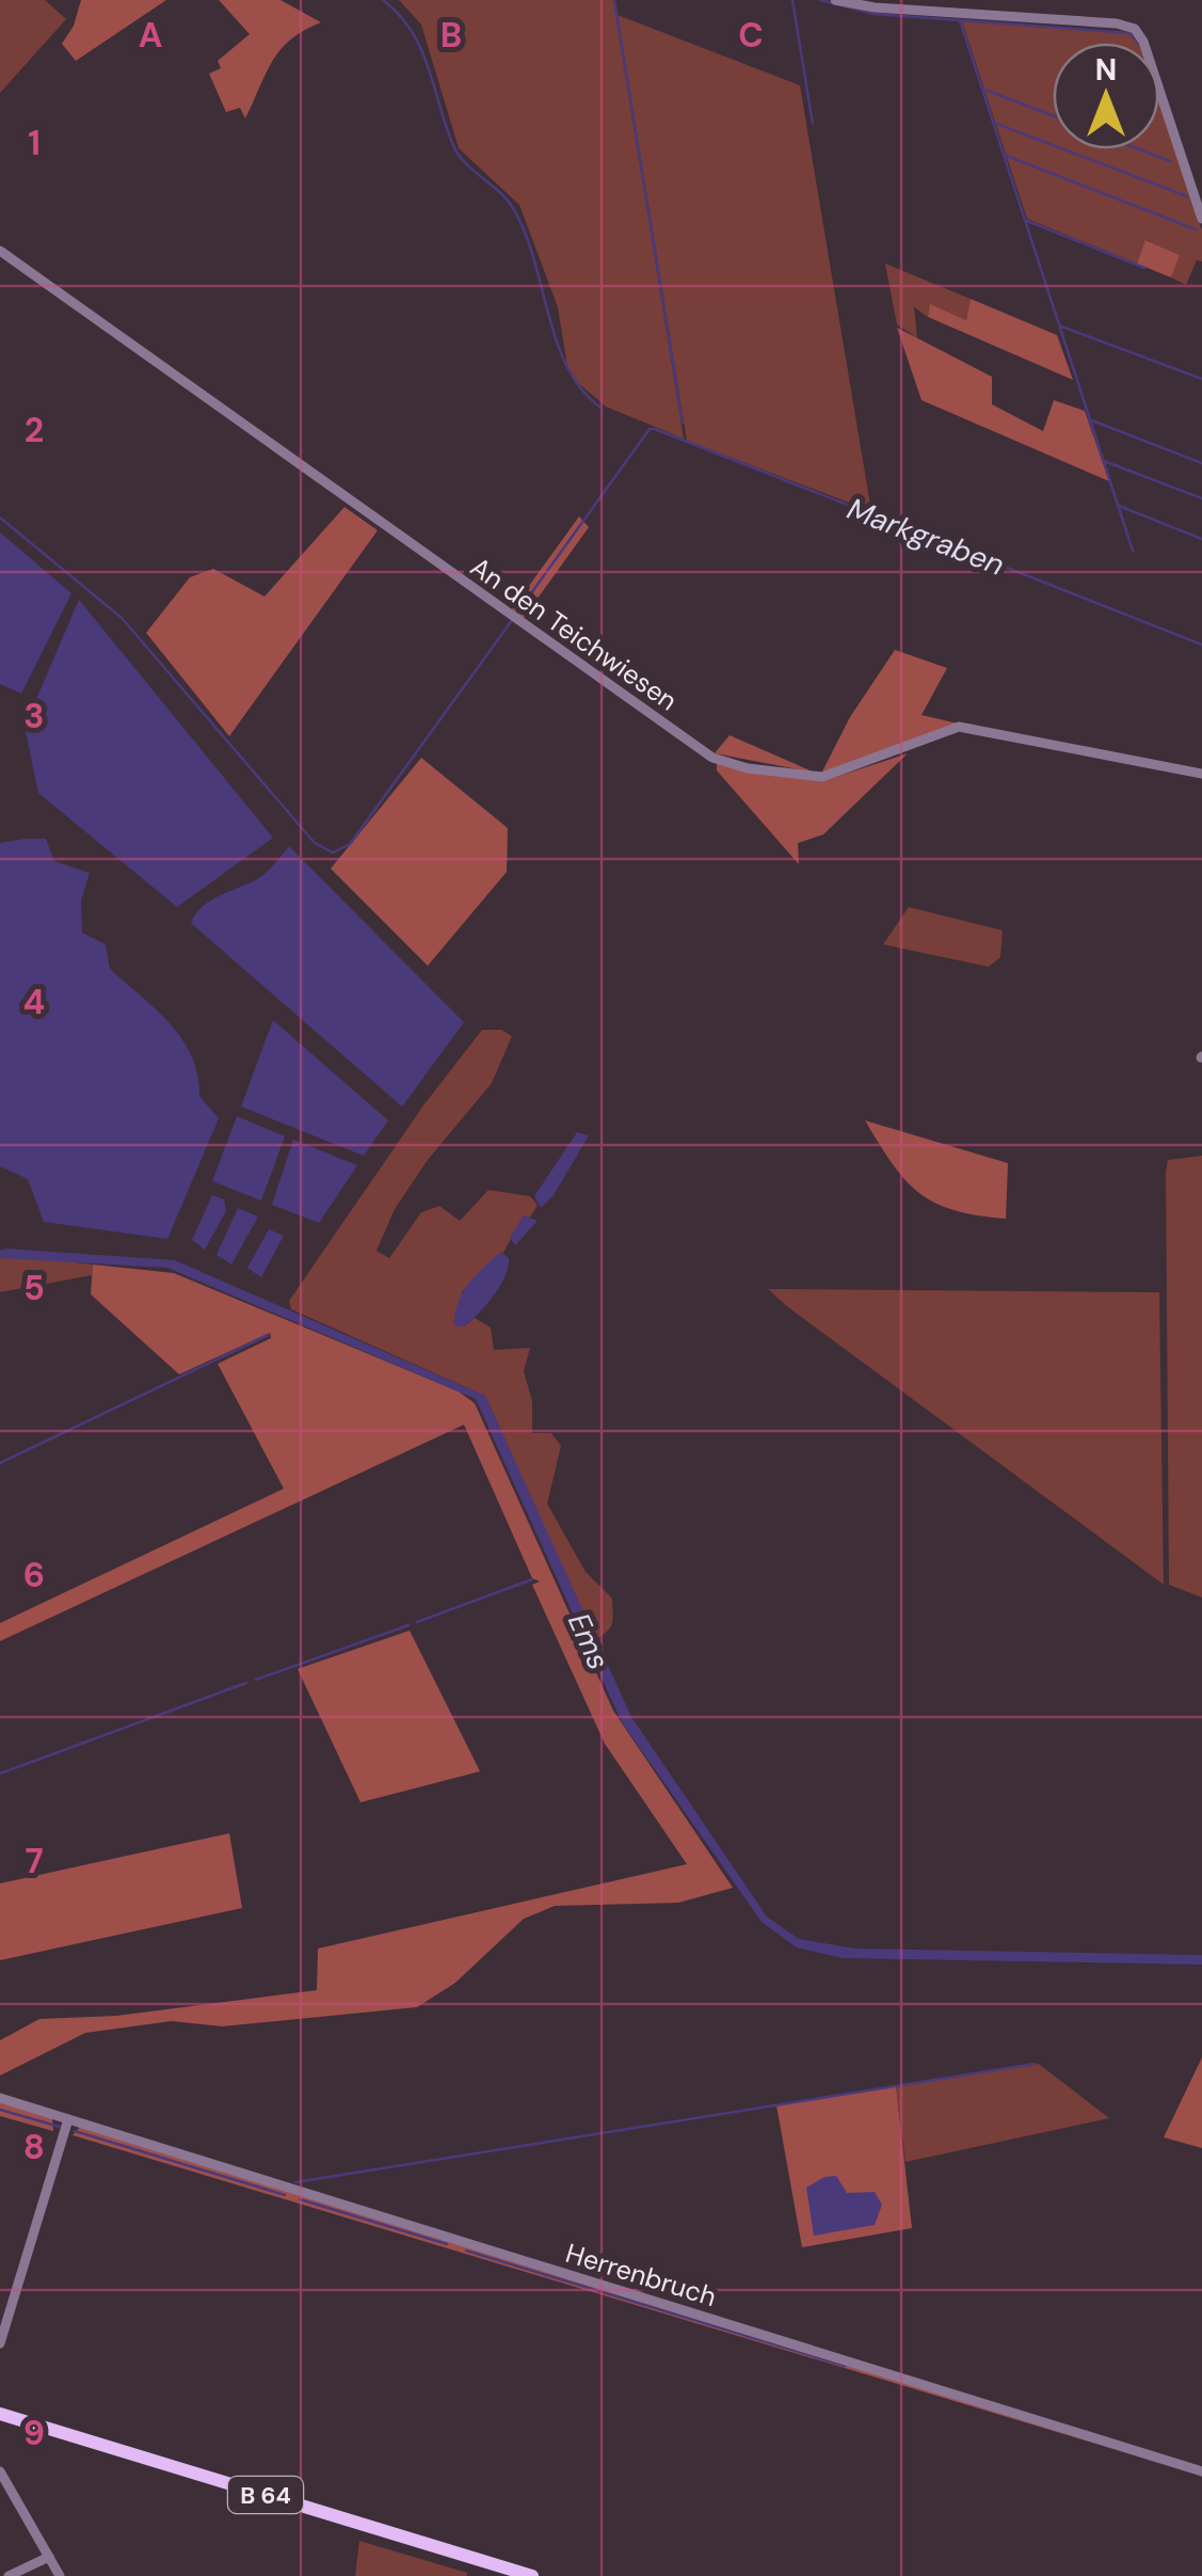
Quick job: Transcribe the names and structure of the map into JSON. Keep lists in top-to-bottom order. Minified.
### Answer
{"streets":{"main road":["B 64"],"street":["An den Teichwiesen","Herrenbruch"]},"water":["Markgraben","Ems"],"north":"top","grid":{"columns":["A","B","C"],"rows":["1","2","3","4","5","6","7","8","9"]}}
